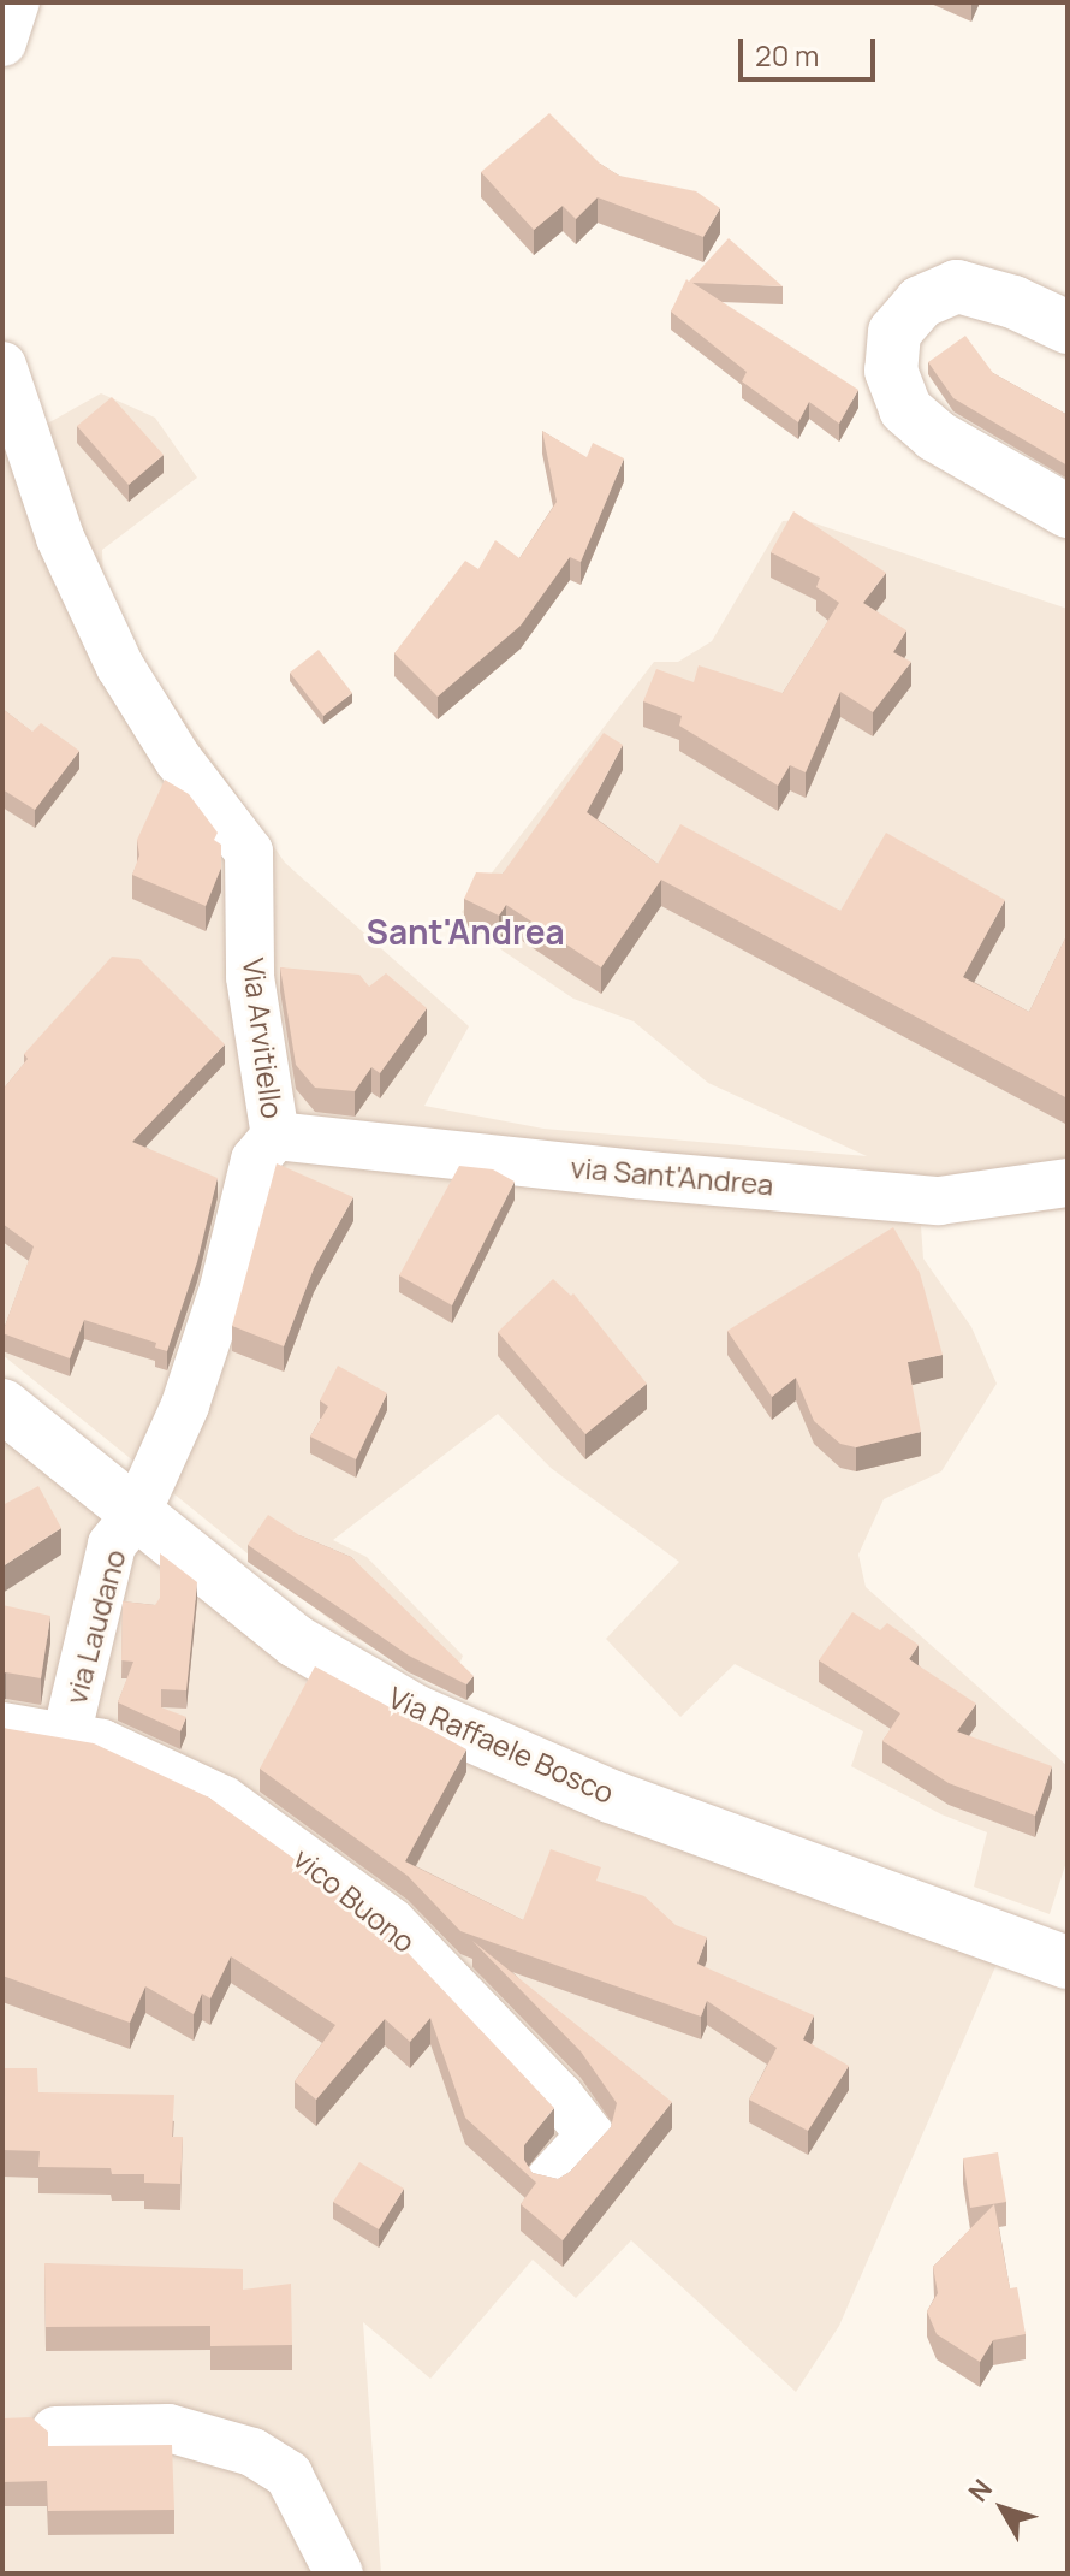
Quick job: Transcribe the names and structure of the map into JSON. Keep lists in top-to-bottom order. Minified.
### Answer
{"streets":{"street":["Via Arvitiello","via Sant'Andrea","via Laudano","Via Raffaele Bosco","vico Buono"]},"crossings":[["Via Arvitiello","via Sant'Andrea"],["Via Arvitiello","via Laudano"],["Via Arvitiello","Via Raffaele Bosco"],["via Laudano","Via Raffaele Bosco"],["via Laudano","vico Buono"]],"districts":["Sant'Andrea"],"scale_bar":"20 m","north":"top left"}
